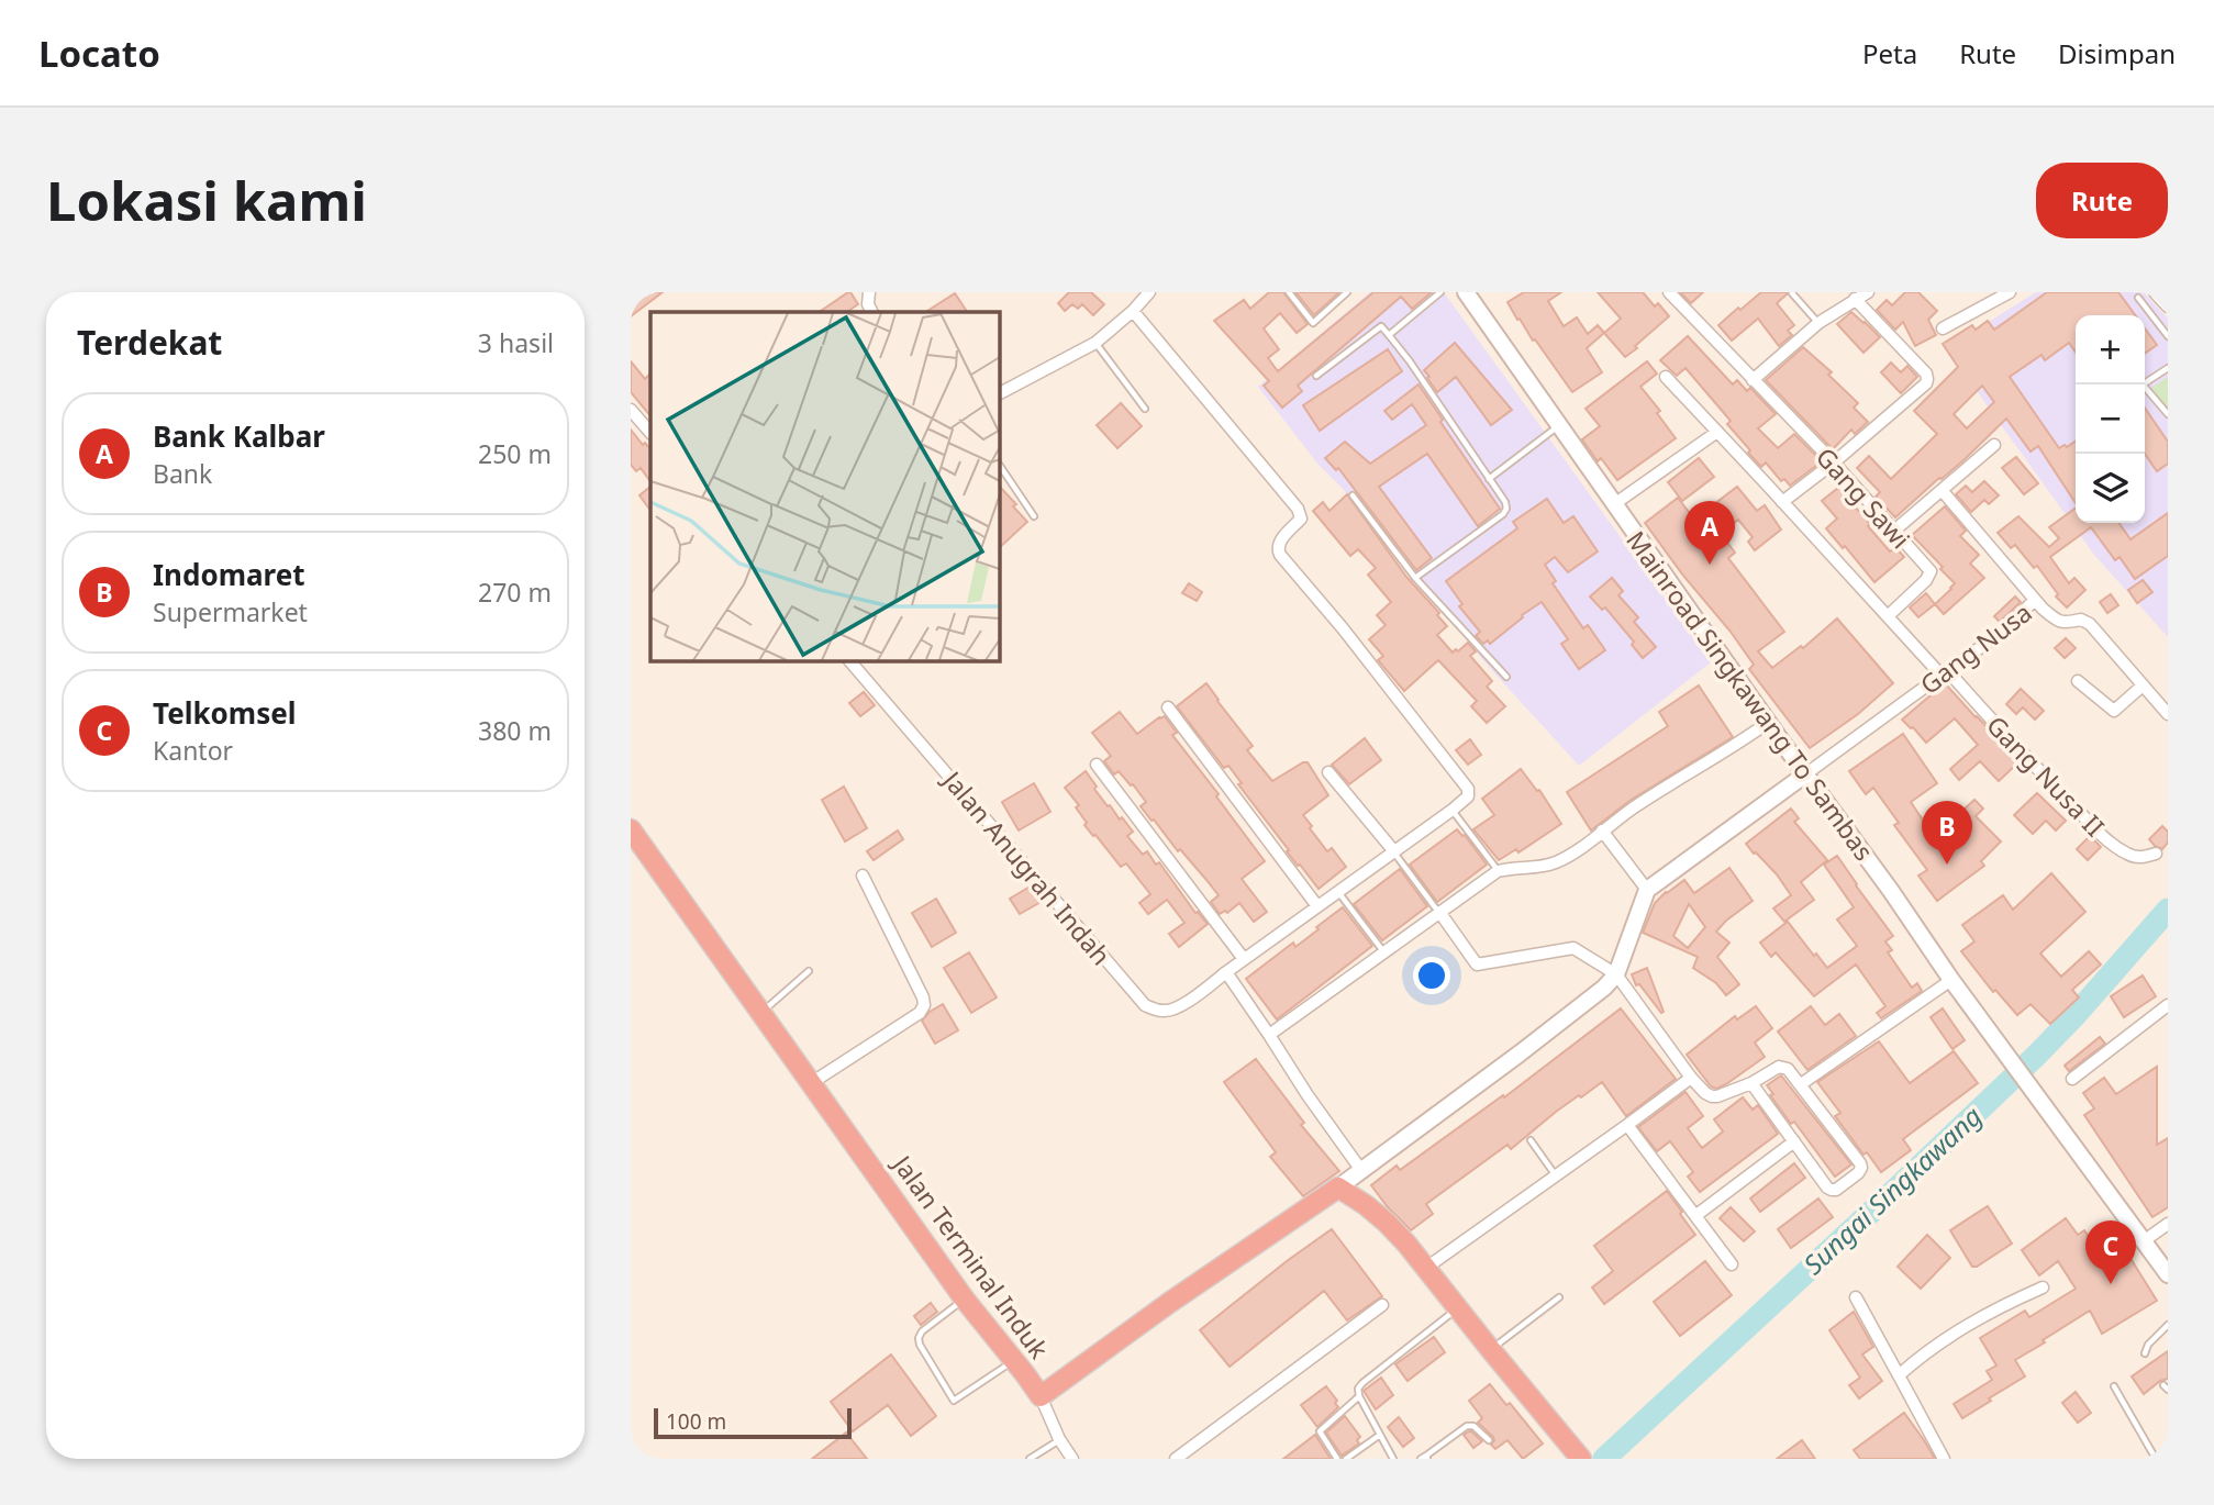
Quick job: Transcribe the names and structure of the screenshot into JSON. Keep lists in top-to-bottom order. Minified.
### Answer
{"streets":{"highway":["Jalan Terminal Induk"],"street":["Gang Sawi","Gang Nusa","Mainroad Singkawang To Sambas","Gang Nusa II","Jalan Anugrah Indah"]},"crossings":[["Gang Sawi","Gang Nusa II"],["Gang Nusa","Mainroad Singkawang To Sambas"],["Gang Nusa","Gang Nusa II"]],"water":["Sungai Singkawang"],"scale_bar":"100 m","page":{"header":"Locato","nav":["Peta","Rute","Disimpan"],"buttons":"Rute","title":"Lokasi kami","heading":["Terdekat","3 hasil"],"map_buttons":["+","−"],"list":[{"mark":"A","name":"Bank Kalbar","note":"Bank","value":"250 m"},{"mark":"B","name":"Indomaret","note":"Supermarket","value":"270 m"},{"mark":"C","name":"Telkomsel","note":"Kantor","value":"380 m"}],"pins":["A","B","C"],"scale":"100 m"}}
